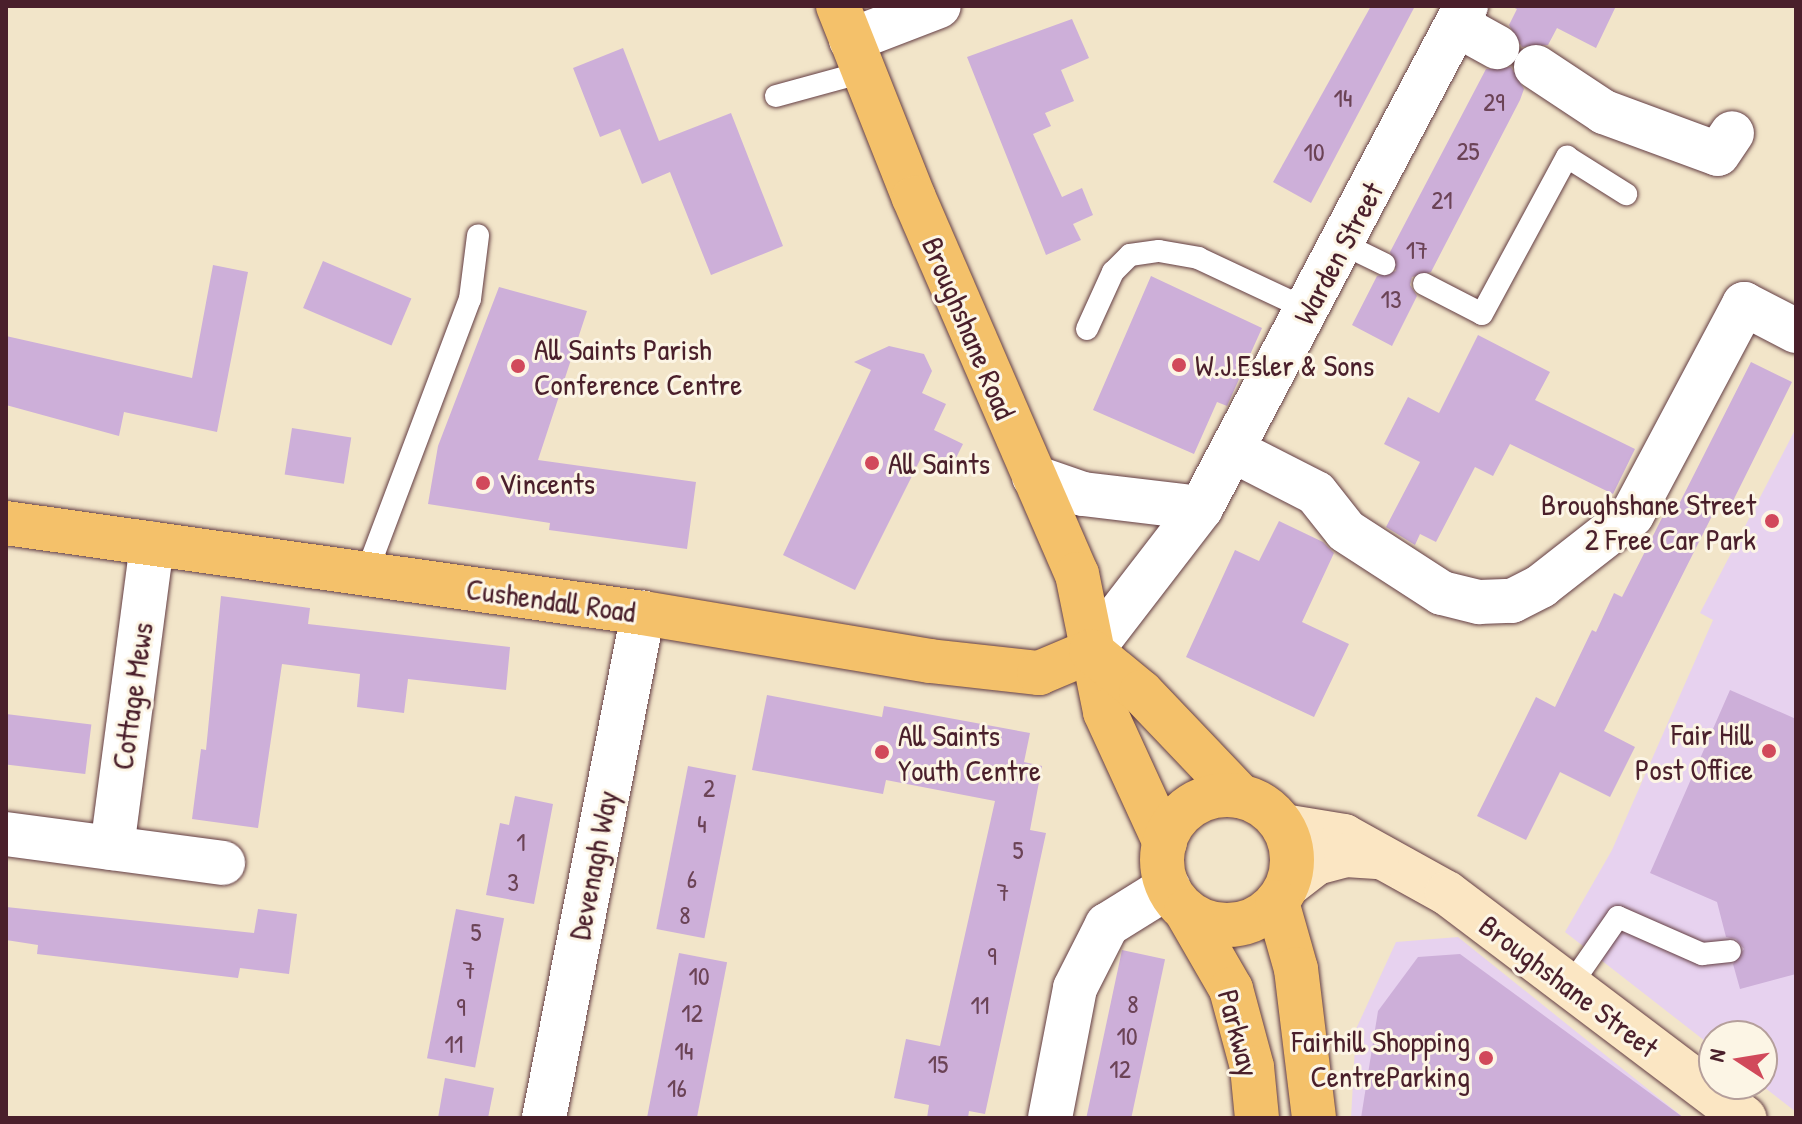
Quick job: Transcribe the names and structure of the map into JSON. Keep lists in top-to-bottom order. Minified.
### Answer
{"streets":{"main road":["Broughshane Road","Cushendall Road","Parkway"],"street":["Warden Street","Cottage Mews","Devenagh Way","Broughshane Street"]},"crossings":[["Warden Street","Broughshane Road"],["Warden Street","Cushendall Road"],["Broughshane Road","Cushendall Road"],["Broughshane Road","Broughshane Street"],["Broughshane Road","Parkway"],["Cushendall Road","Cottage Mews"],["Cushendall Road","Devenagh Way"],["Broughshane Street","Parkway"]],"places":["W.J.Esler & Sons","All Saints Parish Conference Centre","All Saints","Vincents","Broughshane Street 2 Free Car Park","Fair Hill Post Office","All Saints Youth Centre","Fairhill Shopping CentreParking"],"house_numbers":["14","29","25","10","21","17","13","2","4","1","5","6","3","7","8","5","9","7","10","8","11","9","12","10","11","14","15","12","16"],"north":"left"}
